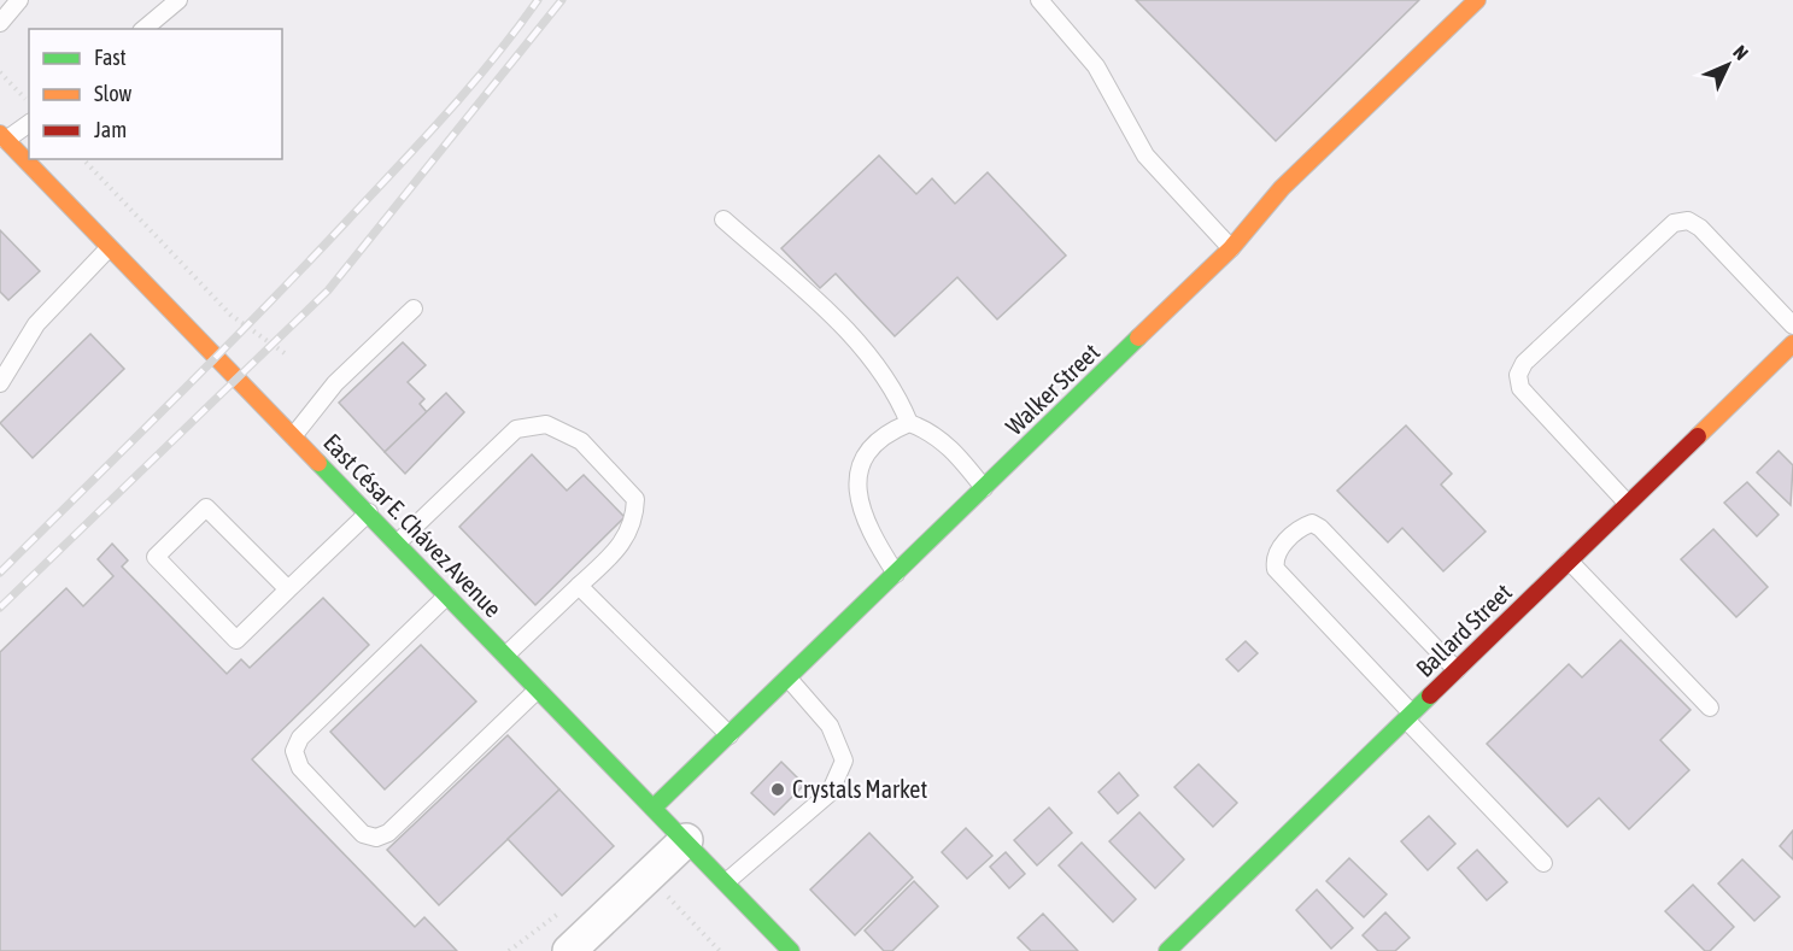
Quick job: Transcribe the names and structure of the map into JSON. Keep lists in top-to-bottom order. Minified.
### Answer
{"streets":{"street":["Walker Street","East César E. Chávez Avenue","Ballard Street"]},"crossings":[["Walker Street","East César E. Chávez Avenue"]],"places":["Crystals Market"],"legend":["Fast","Slow","Jam"],"north":"top right"}
